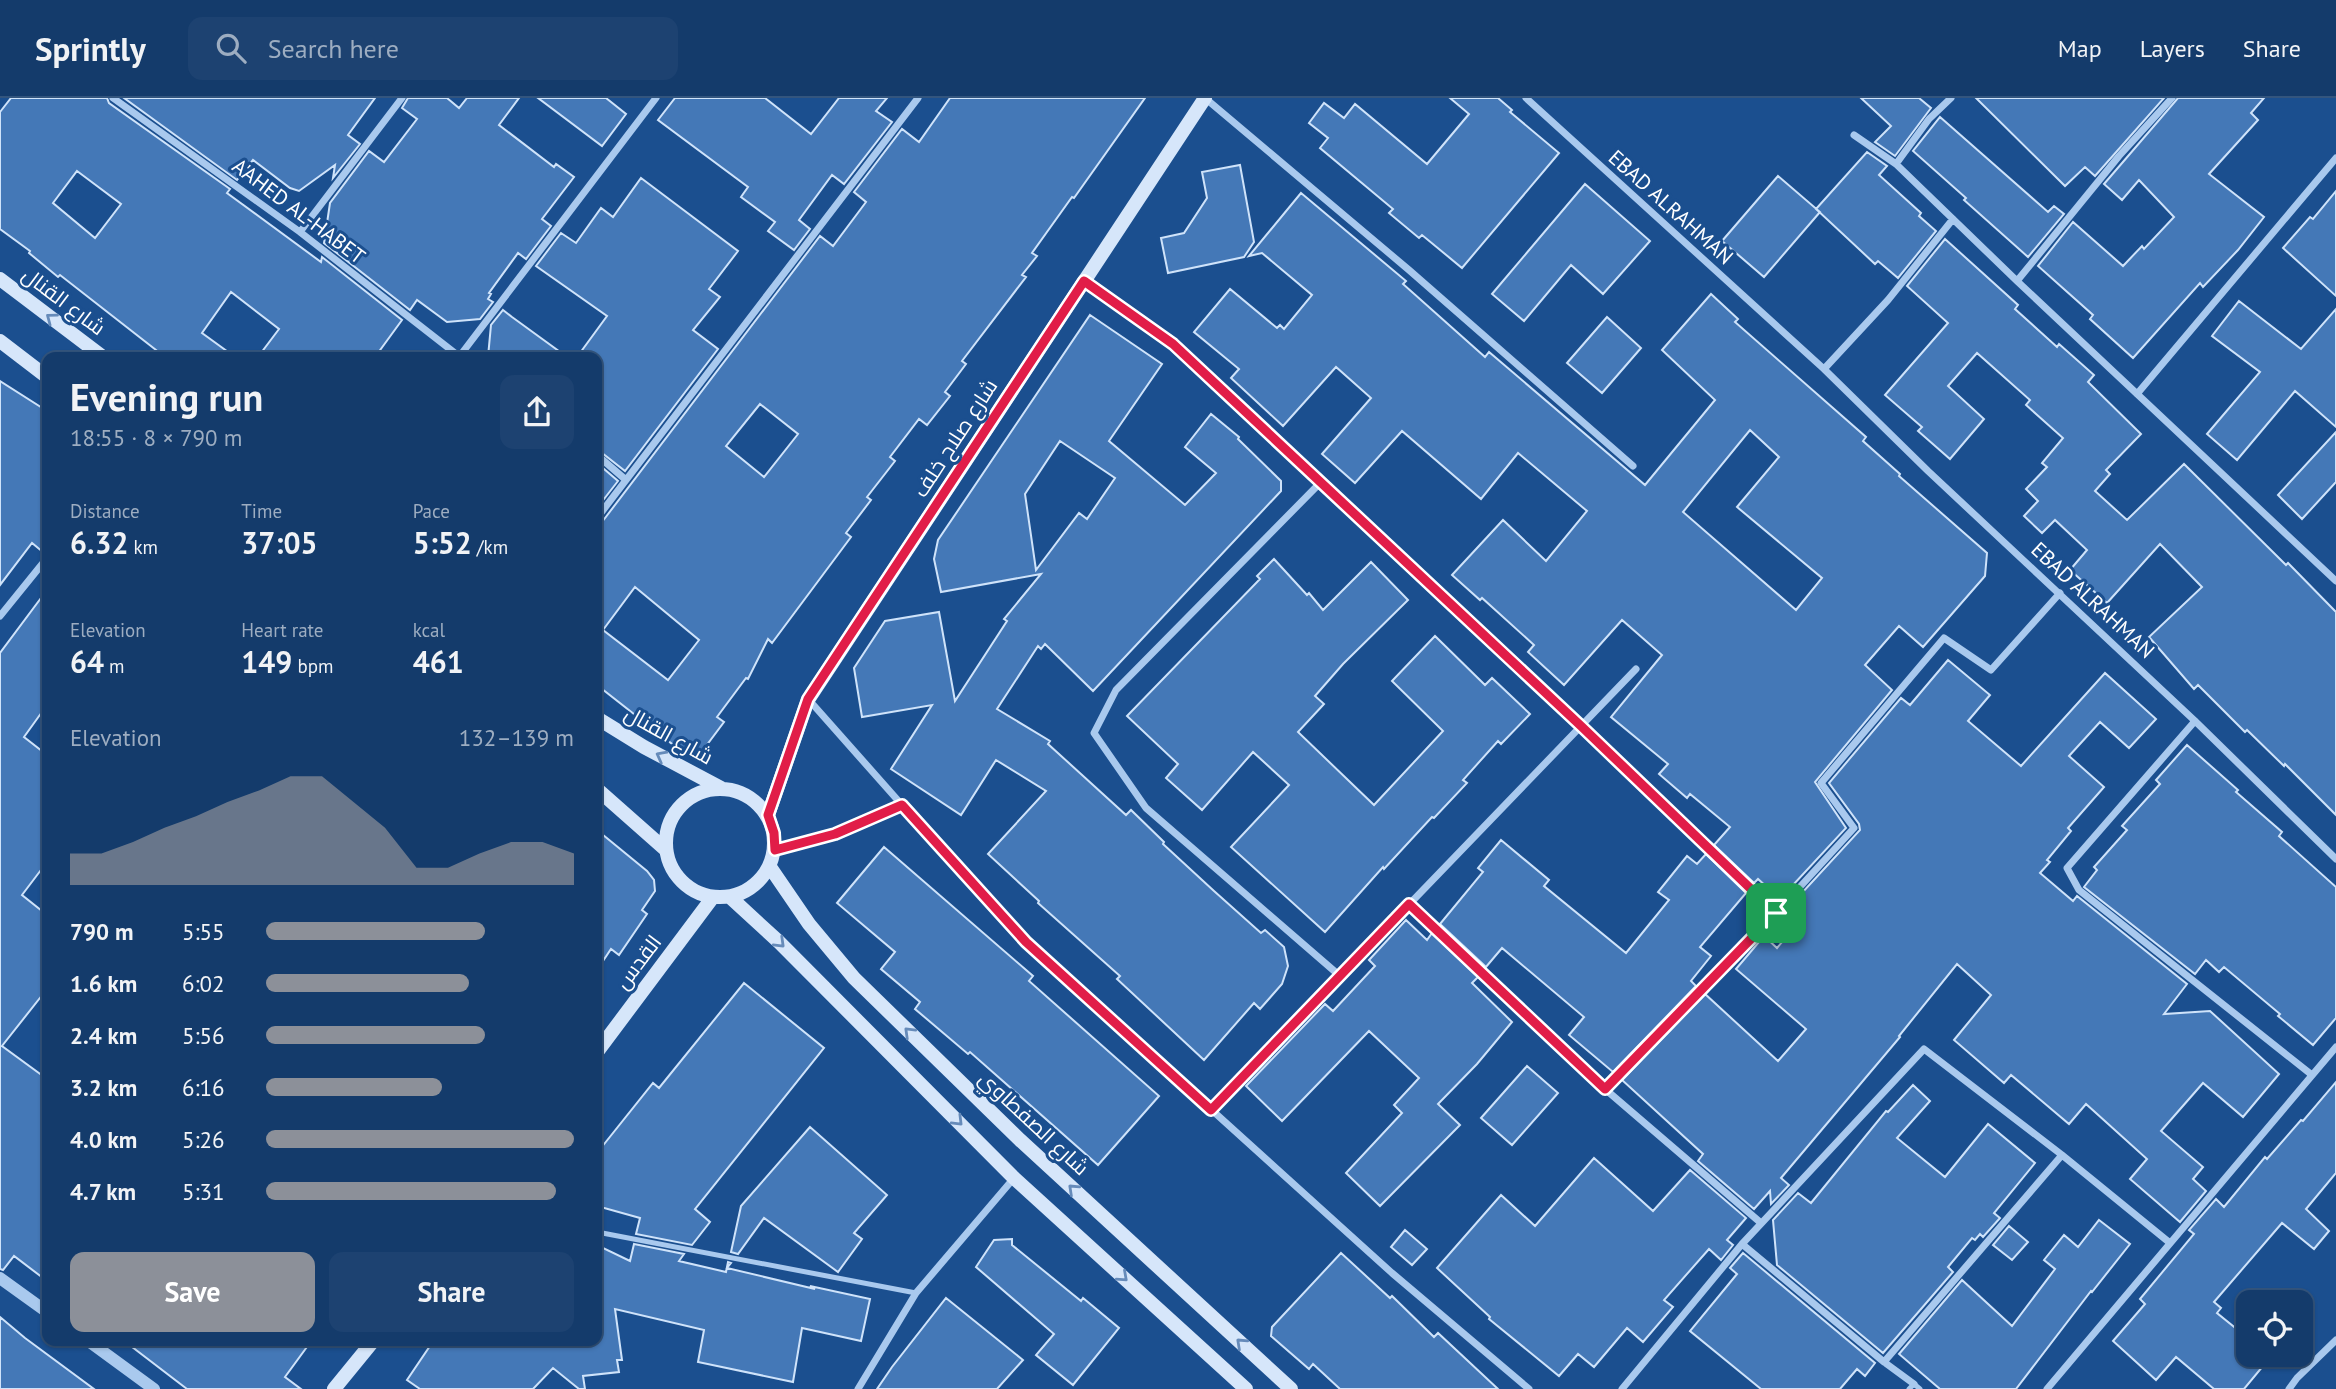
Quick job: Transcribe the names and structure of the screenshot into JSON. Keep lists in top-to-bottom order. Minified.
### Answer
{"streets":{"main road":["شارع القنال","شارع صلاح خلف","القدس","شارع الصفطاوي"],"street":["EBAD ALRAHMAN","A'AHED AL-HABET"]},"crossings":[["شارع القنال","شارع صلاح خلف"],["شارع القنال","القدس"],["شارع القنال","شارع الصفطاوي"],["شارع صلاح خلف","القدس"],["شارع صلاح خلف","شارع الصفطاوي"],["القدس","شارع الصفطاوي"]],"page":{"header":"Sprintly","search":"Search here","nav":["Map","Layers","Share"],"heading":["Evening run","18:55 · 8 × 790 m"],"stats":[["Distance","6.32 km"],["Time","37:05"],["Pace","5:52 /km"],["Elevation","64 m"],["Heart rate","149 bpm"],["kcal","461"]],"chart":["Elevation","132–139 m"],"list":[{"name":"790 m","note":"5:55"},{"name":"1.6 km","note":"6:02"},{"name":"2.4 km","note":"5:56"},{"name":"3.2 km","note":"6:16"},{"name":"4.0 km","note":"5:26"},{"name":"4.7 km","note":"5:31"}],"buttons":["Save","Share"]}}
